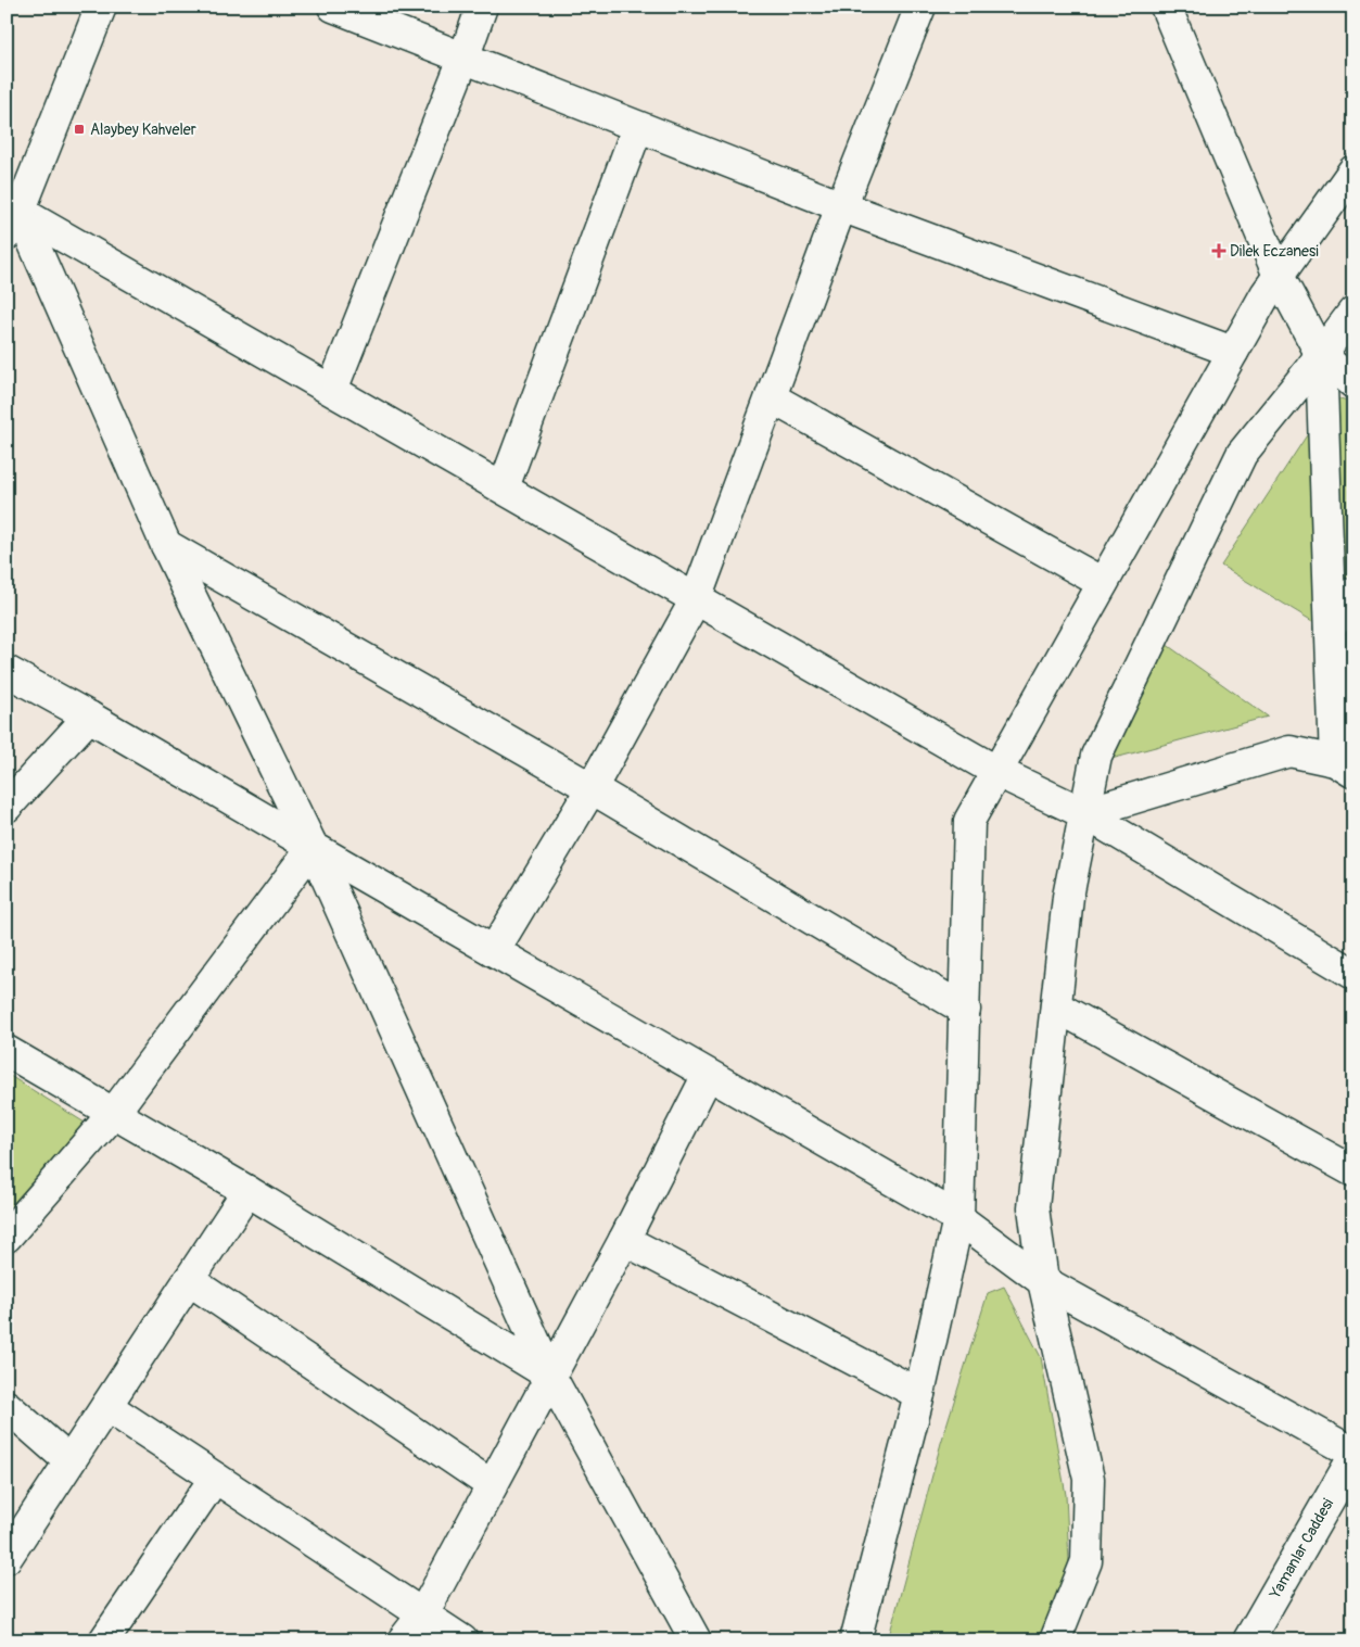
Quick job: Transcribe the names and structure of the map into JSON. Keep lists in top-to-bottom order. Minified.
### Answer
{"streets":{"street":["Yamanlar Caddesi"]},"places":{"transit":["Alaybey Kahveler"],"health":["Dilek Eczanesi"]}}
